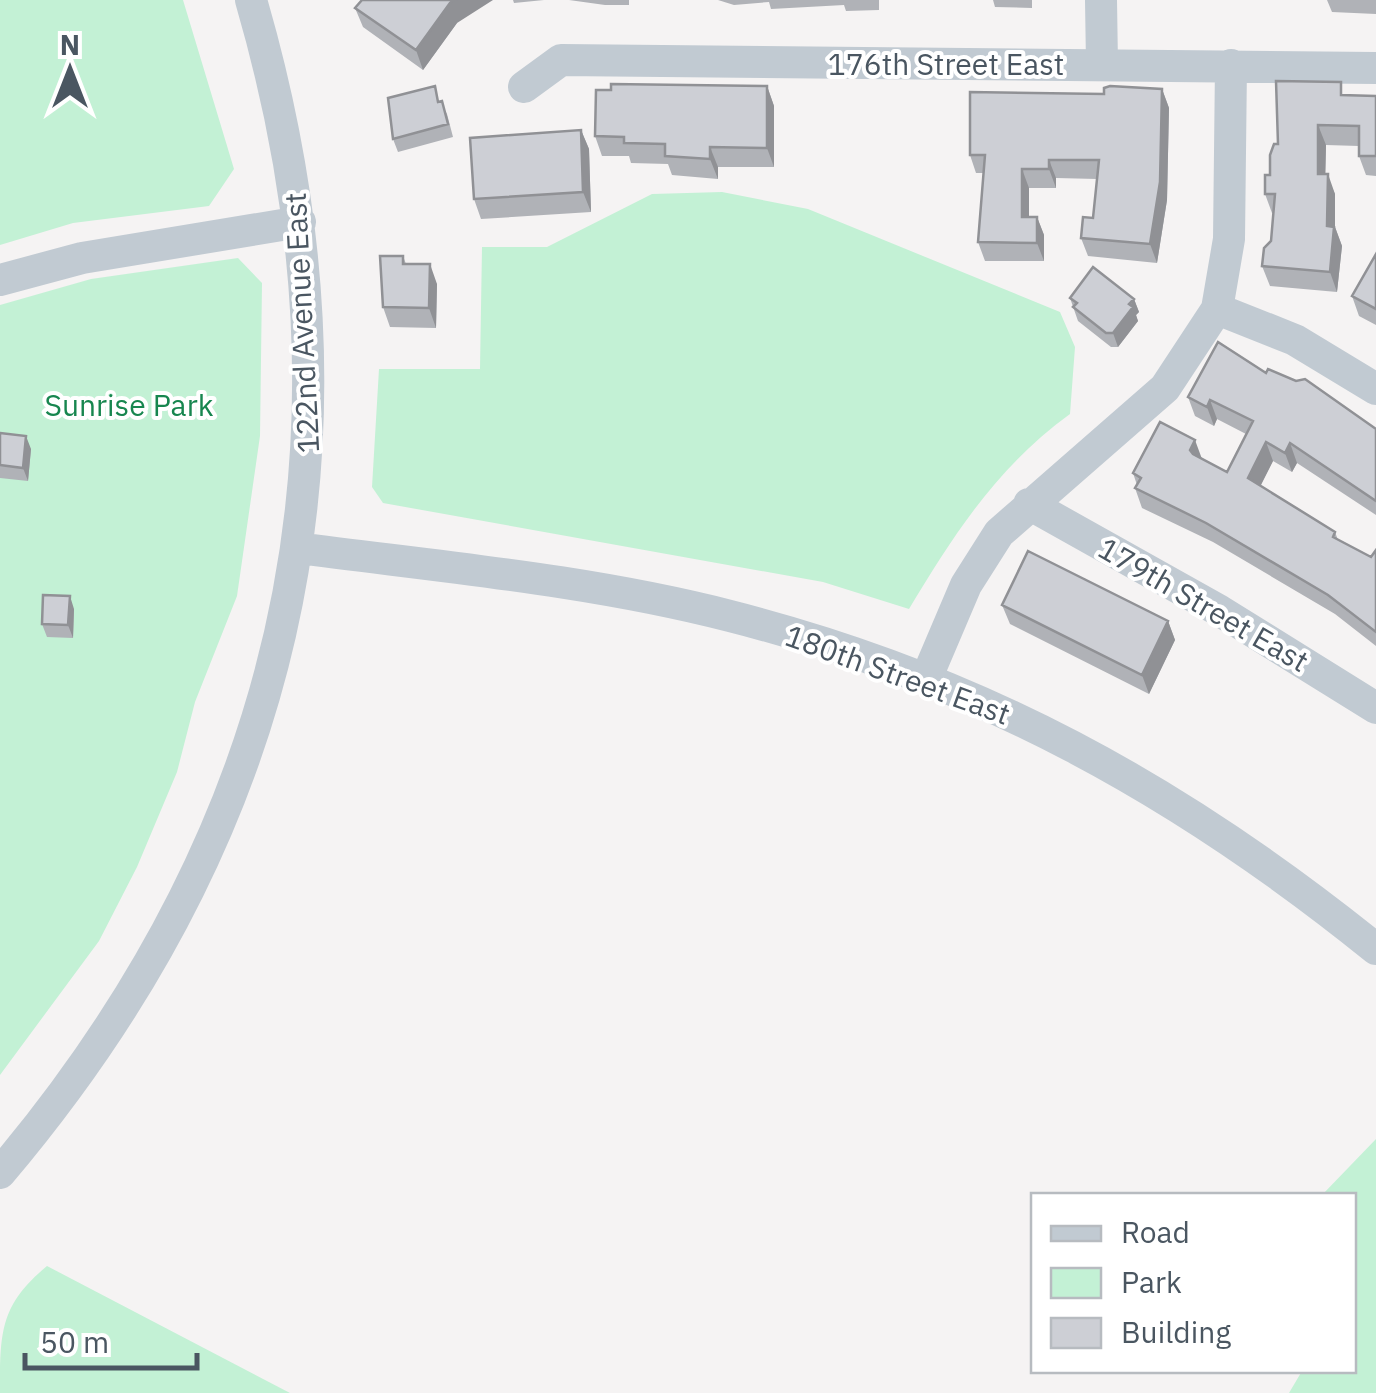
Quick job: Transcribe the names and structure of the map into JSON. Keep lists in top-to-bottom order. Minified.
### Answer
{"streets":{"street":["176th Street East","122nd Avenue East","179th Street East","180th Street East"]},"crossings":[["122nd Avenue East","180th Street East"]],"parks":["Sunrise Park"],"legend":["Road","Park","Building"],"scale_bar":"50 m","north":"top"}
